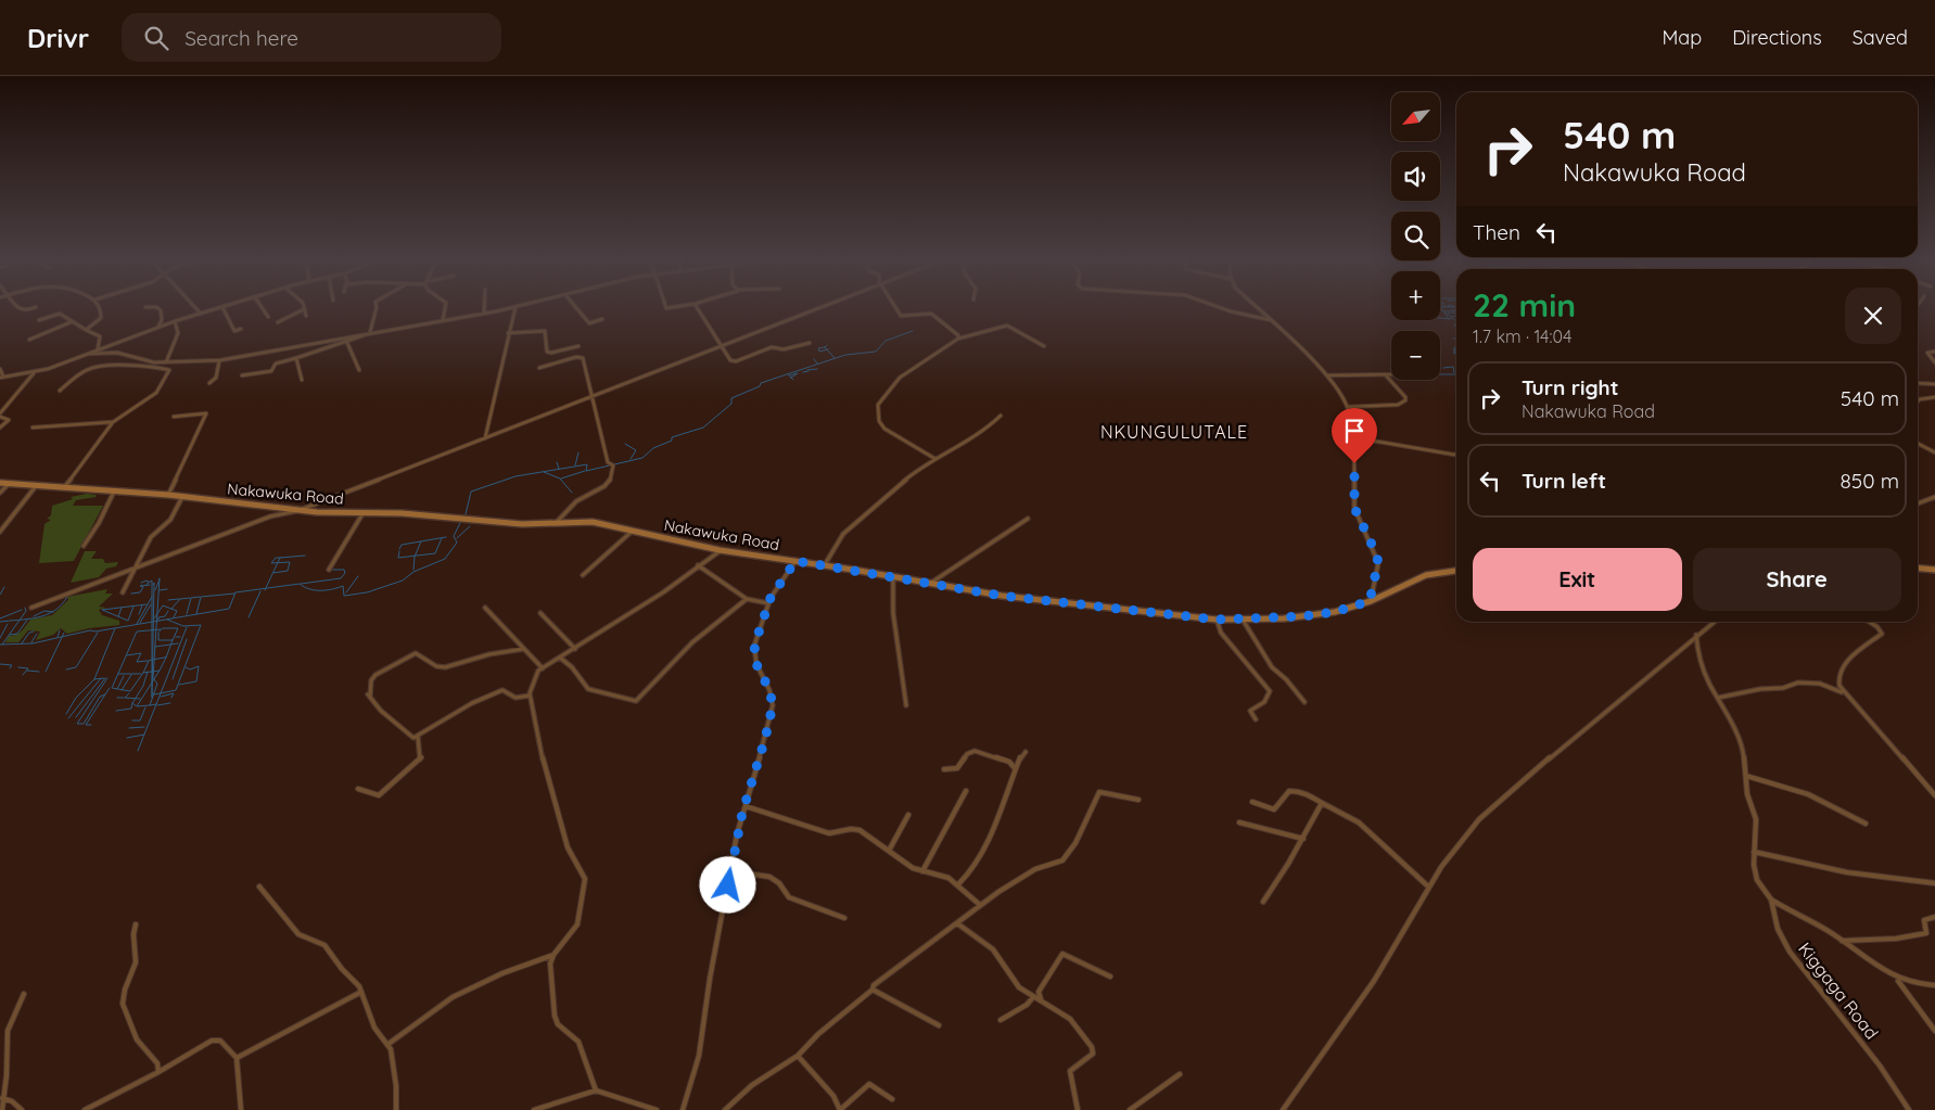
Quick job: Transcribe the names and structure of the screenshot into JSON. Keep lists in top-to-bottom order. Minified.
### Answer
{"streets":{"main road":["Nakawuka Road"],"street":["Kiggaga Road"]},"districts":["NKUNGULUTALE"],"north":"bottom left","page":{"header":"Drivr","search":"Search here","nav":["Map","Directions","Saved"],"map_buttons":["+","−"],"turn":["540 m","Nakawuka Road"],"then":"Then","heading":["22 min","1.7 km · 14:04"],"list":[{"name":"Turn right","note":"Nakawuka Road","value":"540 m"},{"name":"Turn left","value":"850 m"}],"buttons":["Exit","Share"]}}
